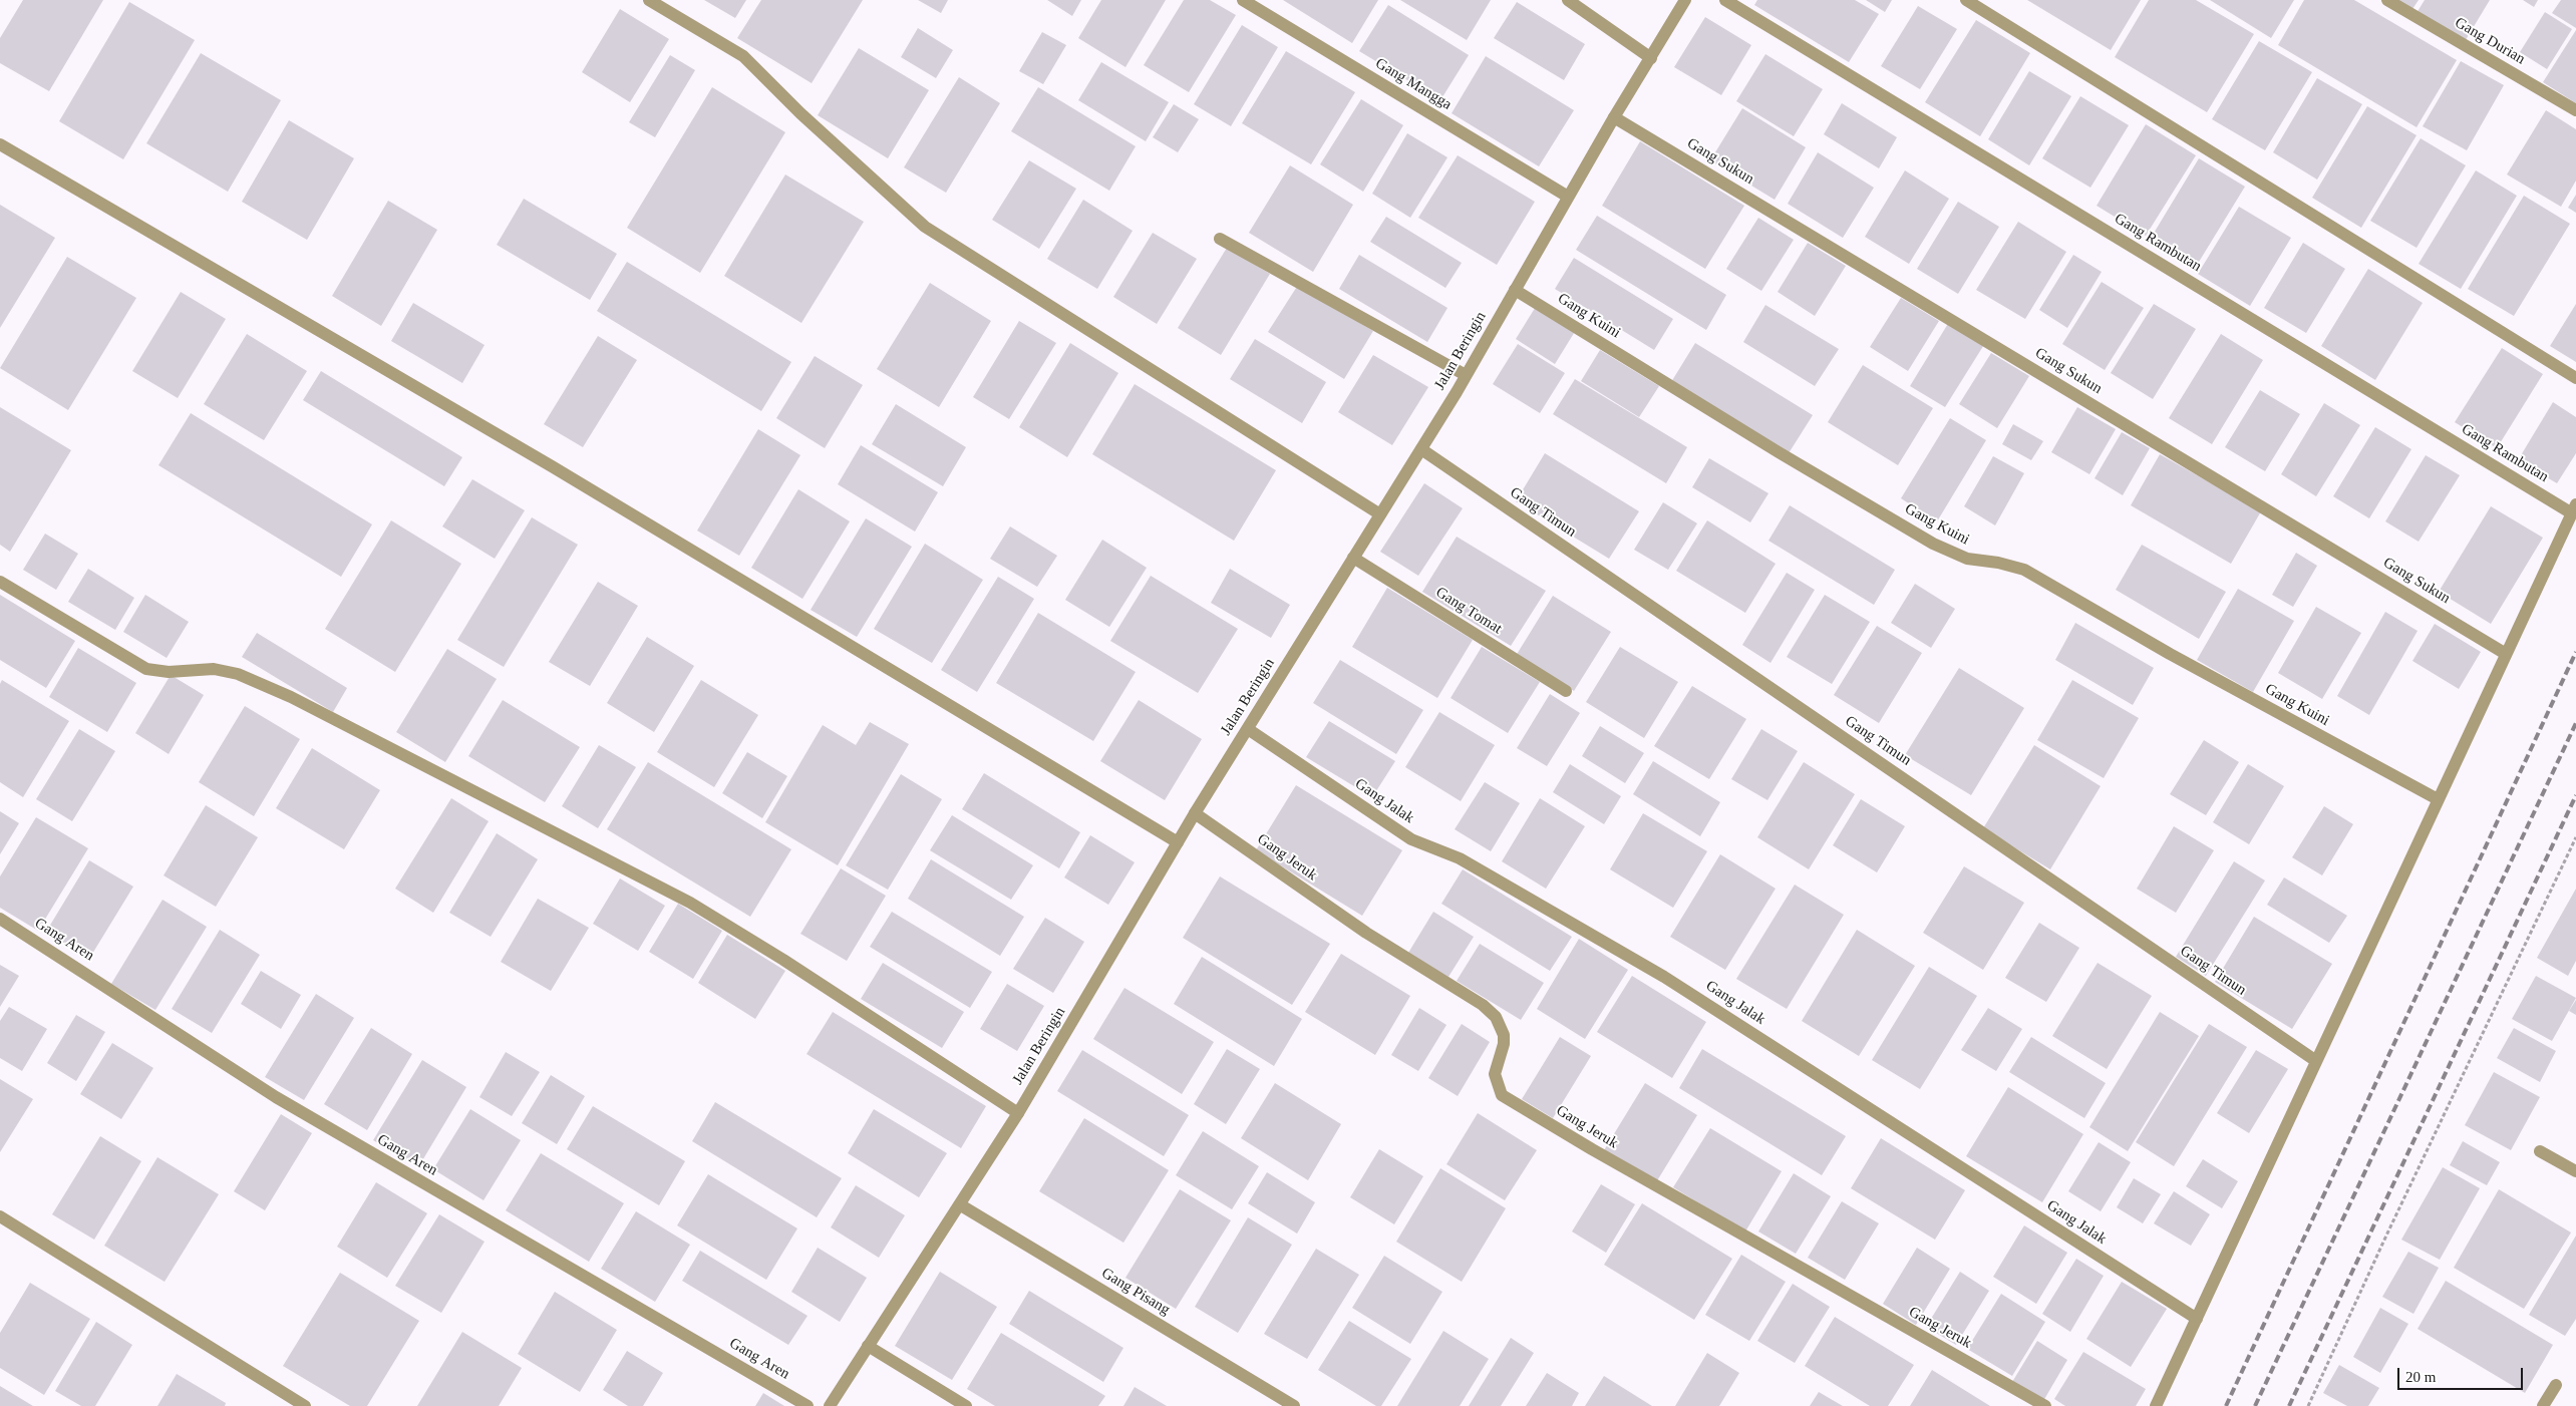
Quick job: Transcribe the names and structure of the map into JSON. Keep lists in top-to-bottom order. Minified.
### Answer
{"streets":{"street":["Gang Durian","Gang Mangga","Gang Sukun","Gang Rambutan","Gang Kuini","Jalan Beringin","Gang Timun","Gang Tomat","Gang Jalak","Gang Jeruk","Gang Aren","Gang Pisang"]},"crossings":[["Gang Mangga","Jalan Beringin"],["Gang Sukun","Jalan Beringin"],["Gang Kuini","Jalan Beringin"],["Jalan Beringin","Gang Timun"],["Jalan Beringin","Gang Tomat"],["Jalan Beringin","Gang Jalak"],["Jalan Beringin","Gang Jeruk"],["Jalan Beringin","Gang Pisang"]],"scale_bar":"20 m"}
